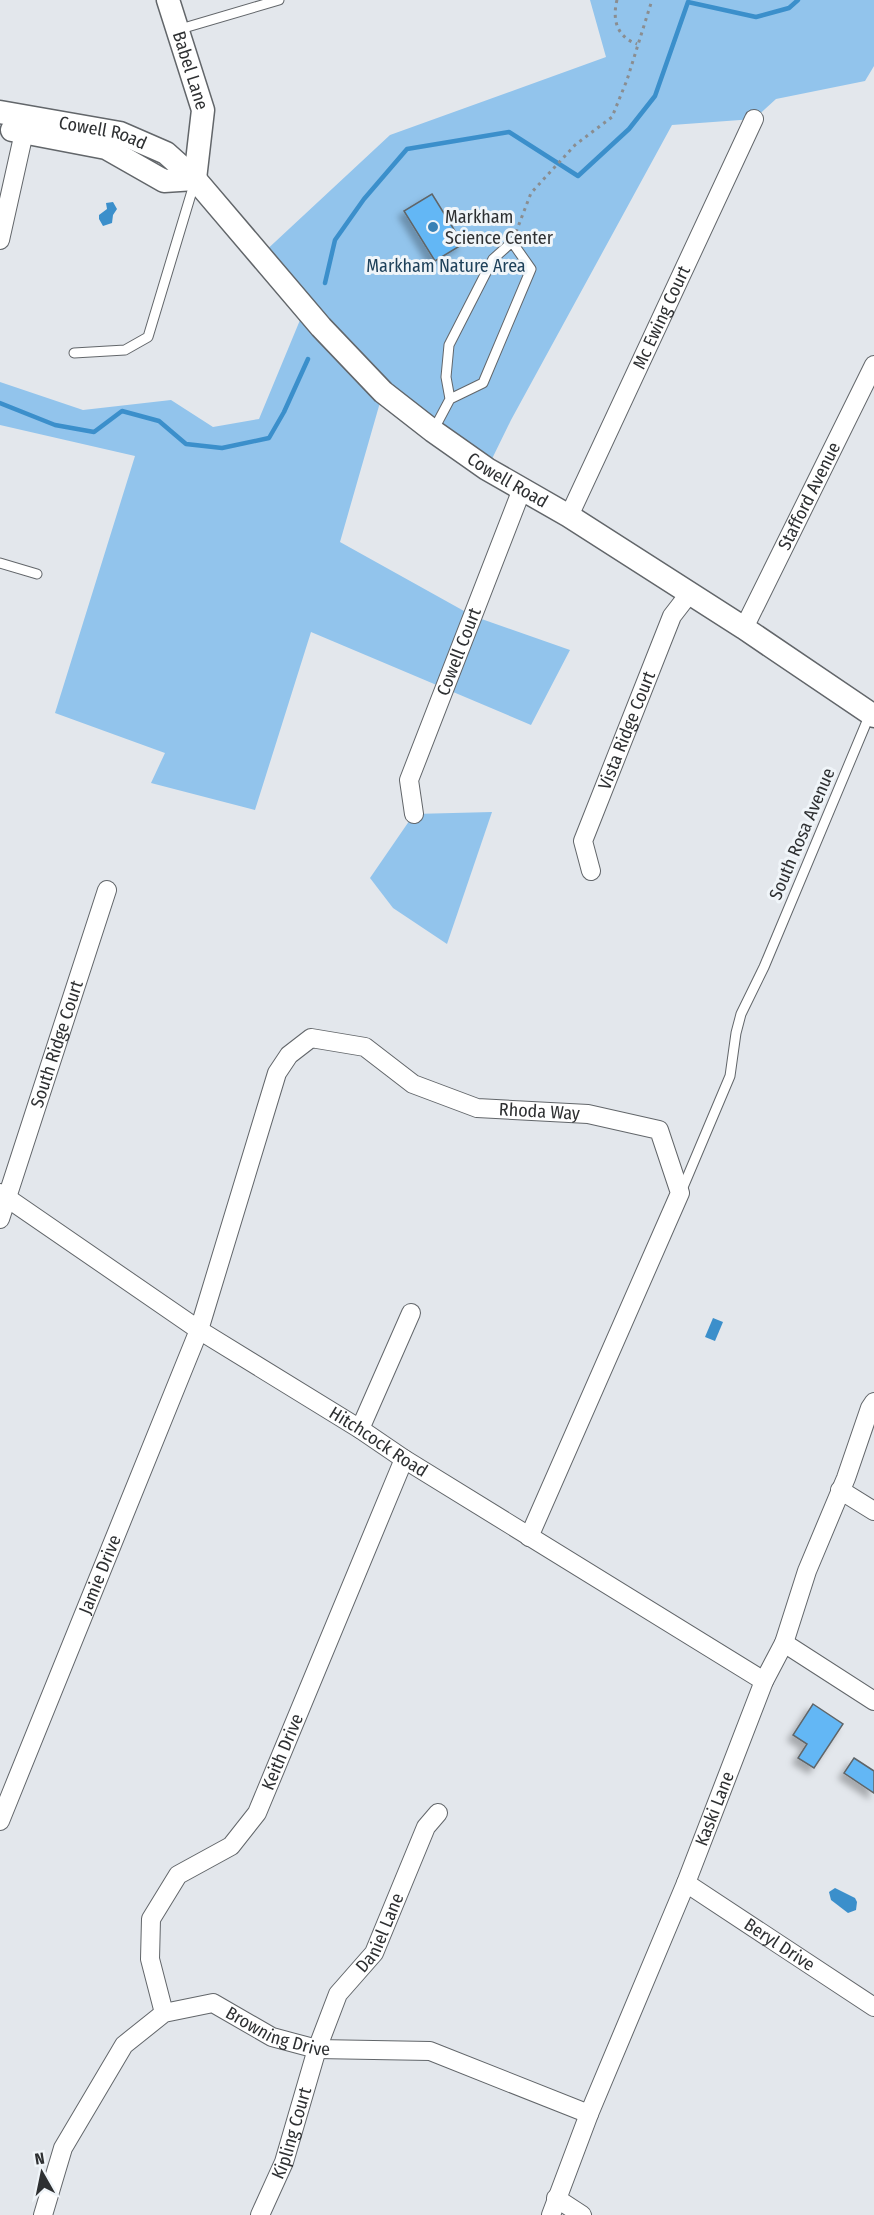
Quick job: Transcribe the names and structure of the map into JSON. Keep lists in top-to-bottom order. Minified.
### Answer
{"streets":{"street":["Babel Lane","Cowell Road","Mc Ewing Court","Stafford Avenue","Cowell Court","Vista Ridge Court","South Ridge Court","Rhoda Way","Hitchcock Road","Jamie Drive","Keith Drive","Kaski Lane","Daniel Lane","Beryl Drive","Browning Drive","Kipling Court"],"lane":["South Rosa Avenue"]},"crossings":[["Babel Lane","Cowell Road"],["Cowell Road","Mc Ewing Court"],["Cowell Road","Stafford Avenue"],["Cowell Road","Cowell Court"],["Cowell Road","Vista Ridge Court"],["Cowell Road","South Rosa Avenue"],["South Rosa Avenue","Rhoda Way"],["South Ridge Court","Hitchcock Road"],["Rhoda Way","Hitchcock Road"],["Rhoda Way","Jamie Drive"],["Hitchcock Road","Jamie Drive"],["Hitchcock Road","Keith Drive"],["Hitchcock Road","Kaski Lane"],["Keith Drive","Browning Drive"],["Kaski Lane","Beryl Drive"],["Kaski Lane","Browning Drive"],["Daniel Lane","Browning Drive"],["Daniel Lane","Kipling Court"],["Browning Drive","Kipling Court"]],"parks":["Markham Nature Area"],"places":["Markham Science Center"],"north":"top"}
